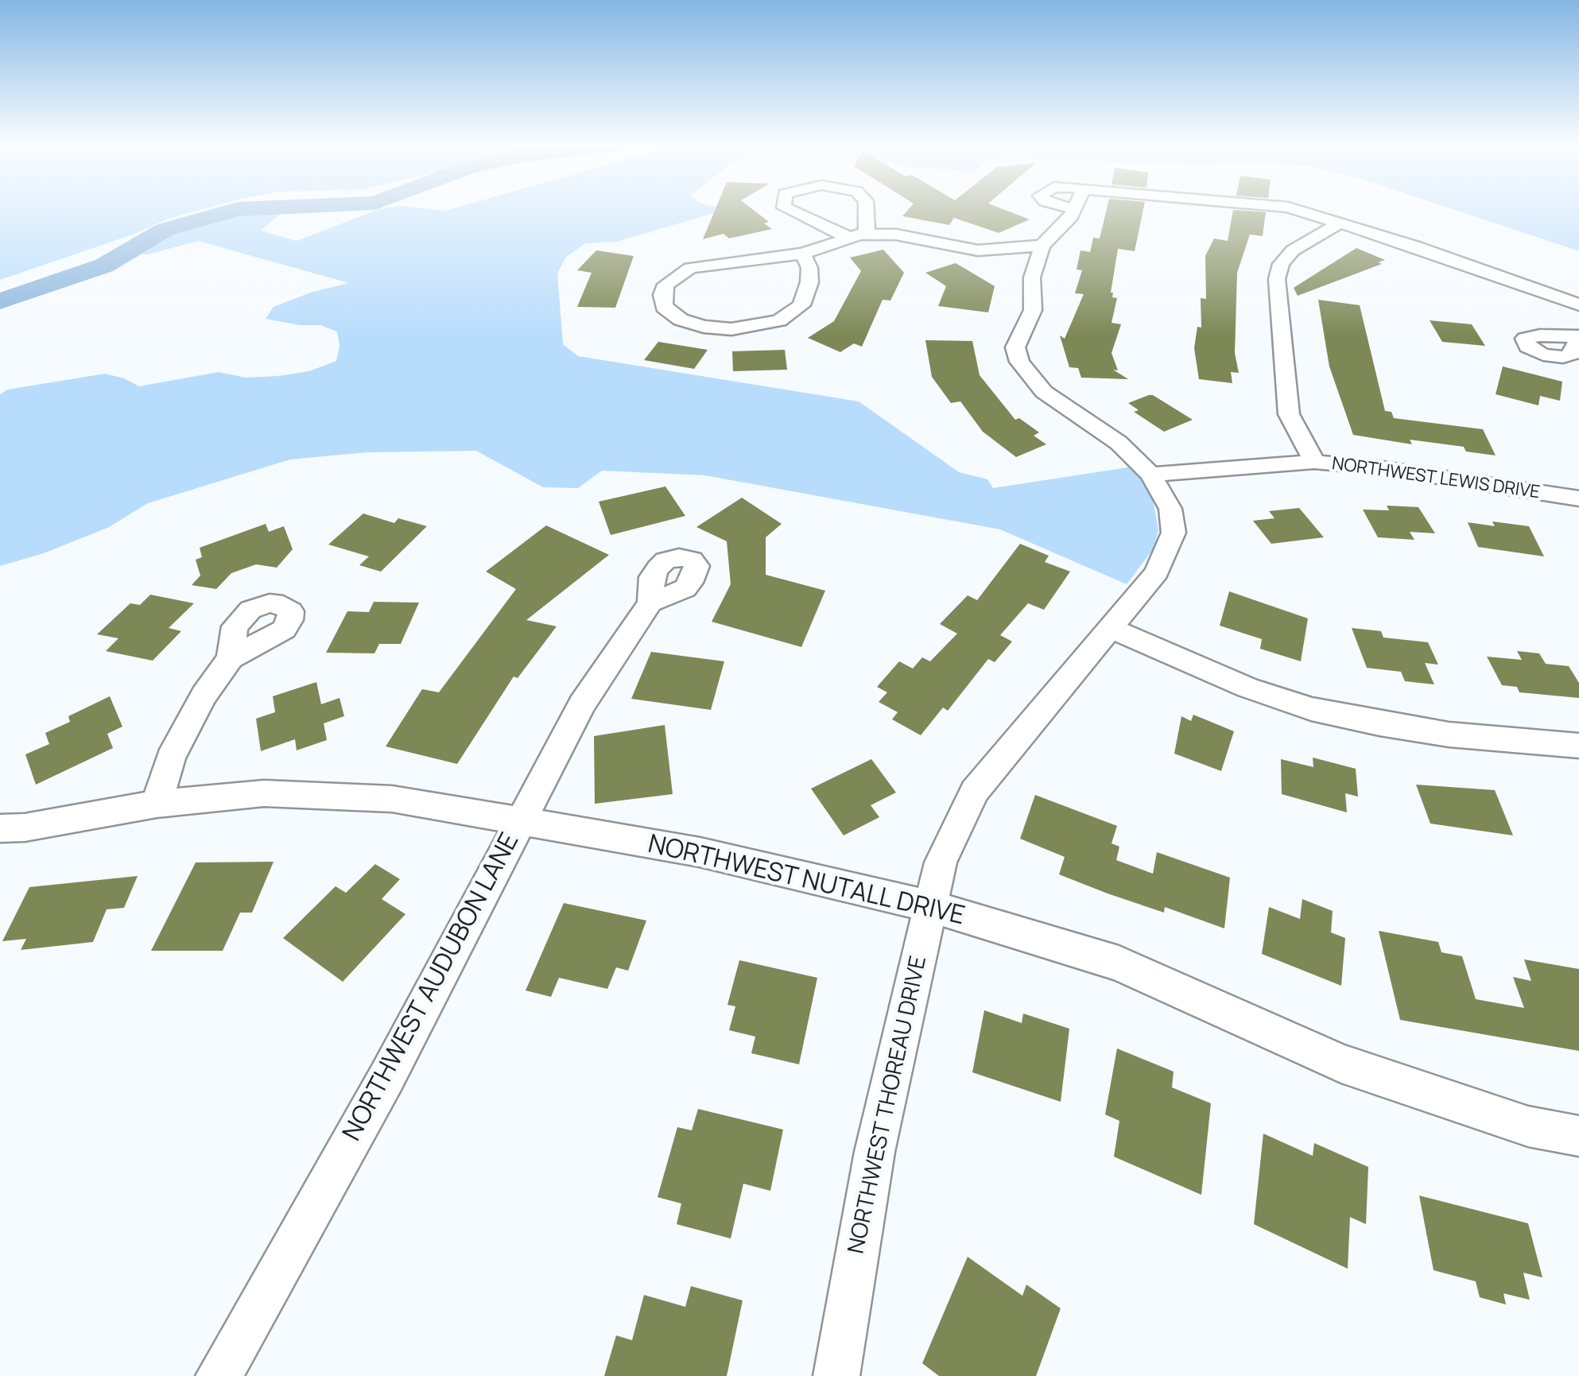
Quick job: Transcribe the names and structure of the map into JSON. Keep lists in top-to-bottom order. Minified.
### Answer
{"streets":{"street":["NORTHWEST LEWIS DRIVE","NORTHWEST NUTALL DRIVE","NORTHWEST AUDUBON LANE","NORTHWEST THOREAU DRIVE"]},"crossings":[["NORTHWEST LEWIS DRIVE","NORTHWEST THOREAU DRIVE"],["NORTHWEST NUTALL DRIVE","NORTHWEST AUDUBON LANE"],["NORTHWEST NUTALL DRIVE","NORTHWEST THOREAU DRIVE"]]}
